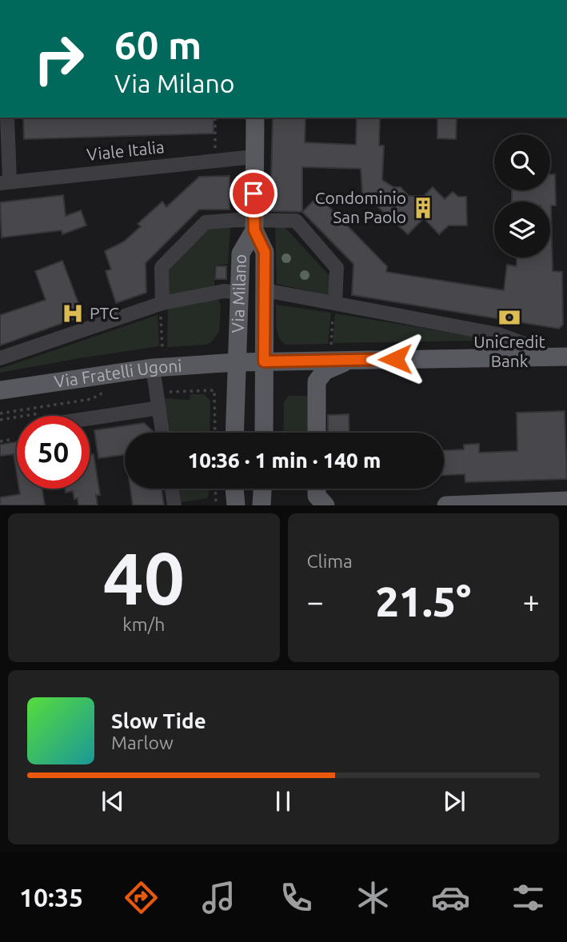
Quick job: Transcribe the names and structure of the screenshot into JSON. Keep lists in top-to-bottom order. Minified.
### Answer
{"streets":{"main road":["Via Milano","Via Fratelli Ugoni"],"street":["Viale Italia"]},"crossings":[["Viale Italia","Via Milano"],["Via Milano","Via Fratelli Ugoni"]],"places":{"building":["Condominio San Paolo"],"hospital":["PTC"],"bank":["UniCredit Bank"]},"page":{"turn":["60 m","Via Milano"],"limit":"50","trip":"10:36 · 1 min · 140 m","tile":[["40","km/h"],"Clima"],"heat":["−","21.5°","+"],"song":["Slow Tide","Marlow"],"tabs":"10:35"}}
